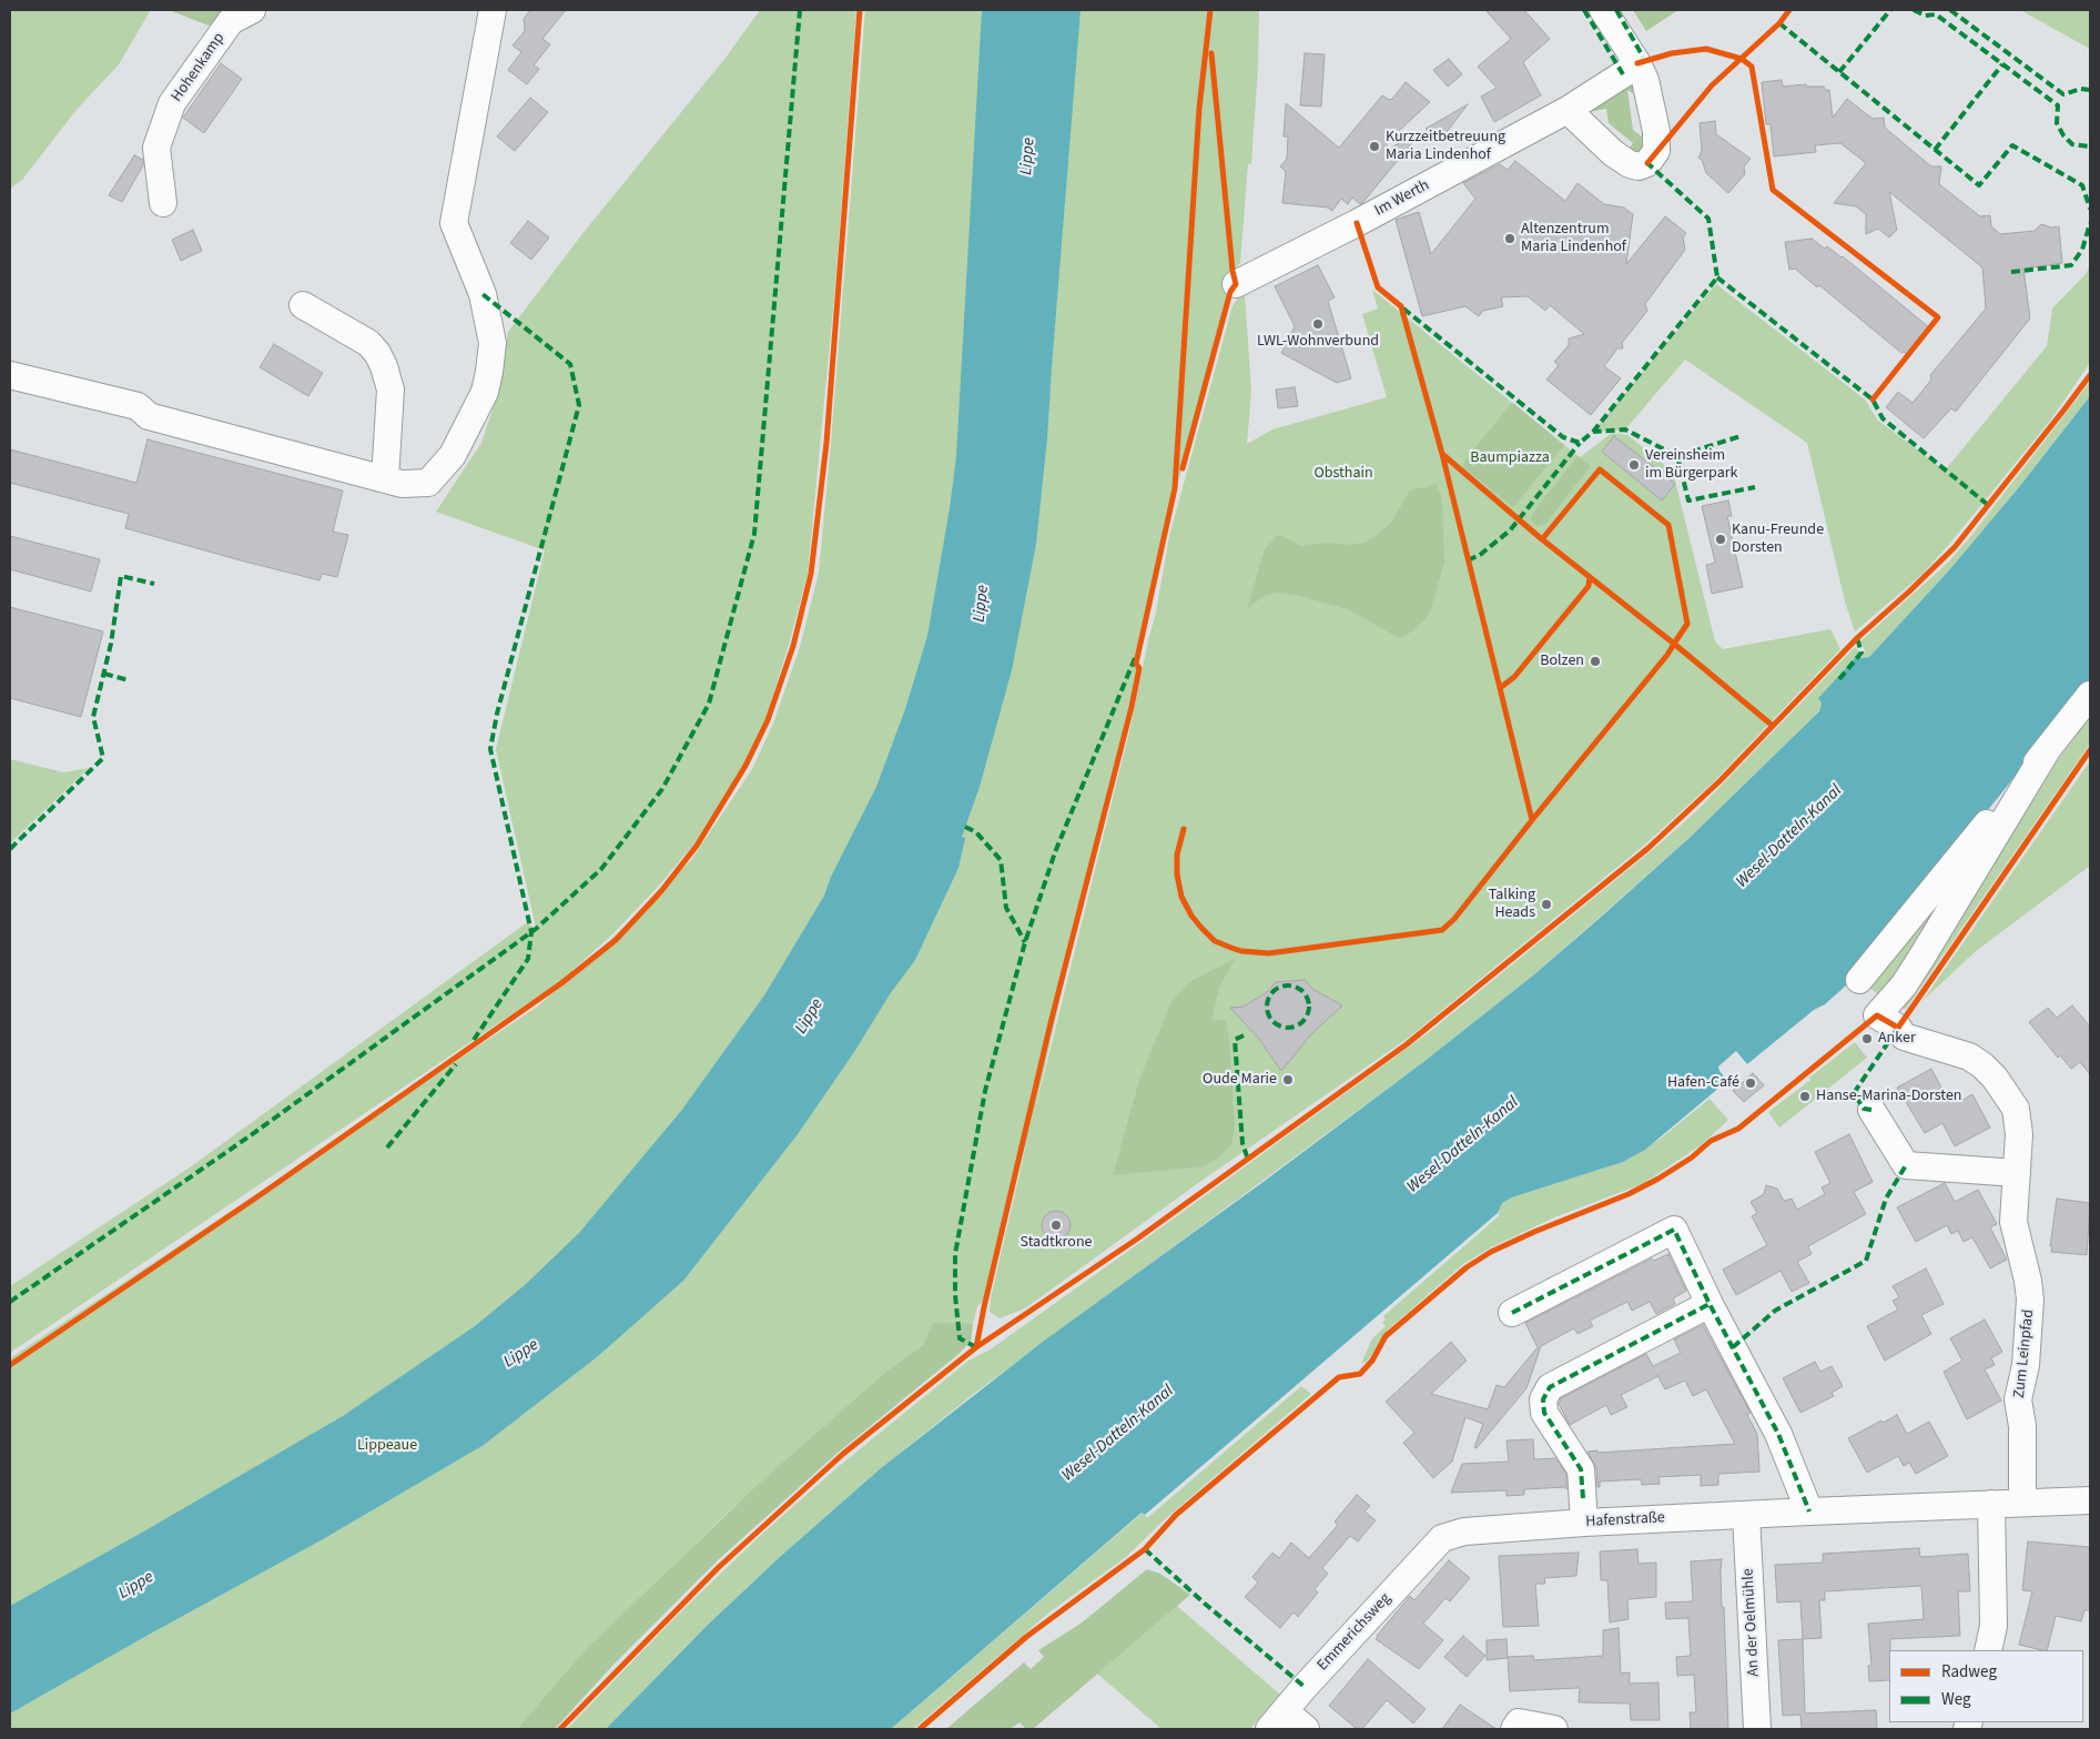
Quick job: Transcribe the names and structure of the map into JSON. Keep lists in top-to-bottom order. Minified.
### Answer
{"streets":{"street":["Hohenkamp","Im Werth","Zum Leinpfad","Hafenstraße","An der Oelmühle","Emmerichsweg"]},"crossings":[["Zum Leinpfad","Hafenstraße"],["Hafenstraße","An der Oelmühle"],["Hafenstraße","Emmerichsweg"]],"water":["Lippe","Wesel-Datteln-Kanal"],"parks":["Baumpiazza","Obsthain","Lippeaue"],"places":["Kurzzeitbetreuung Maria Lindenhof","Altenzentrum Maria Lindenhof","LWL-Wohnverbund","Vereinsheim im Bürgerpark","Kanu-Freunde Dorsten","Bolzen","Talking Heads","Anker","Oude Marie","Hafen-Café","Hanse-Marina-Dorsten","Stadtkrone"],"legend":["Radweg","Weg"]}
